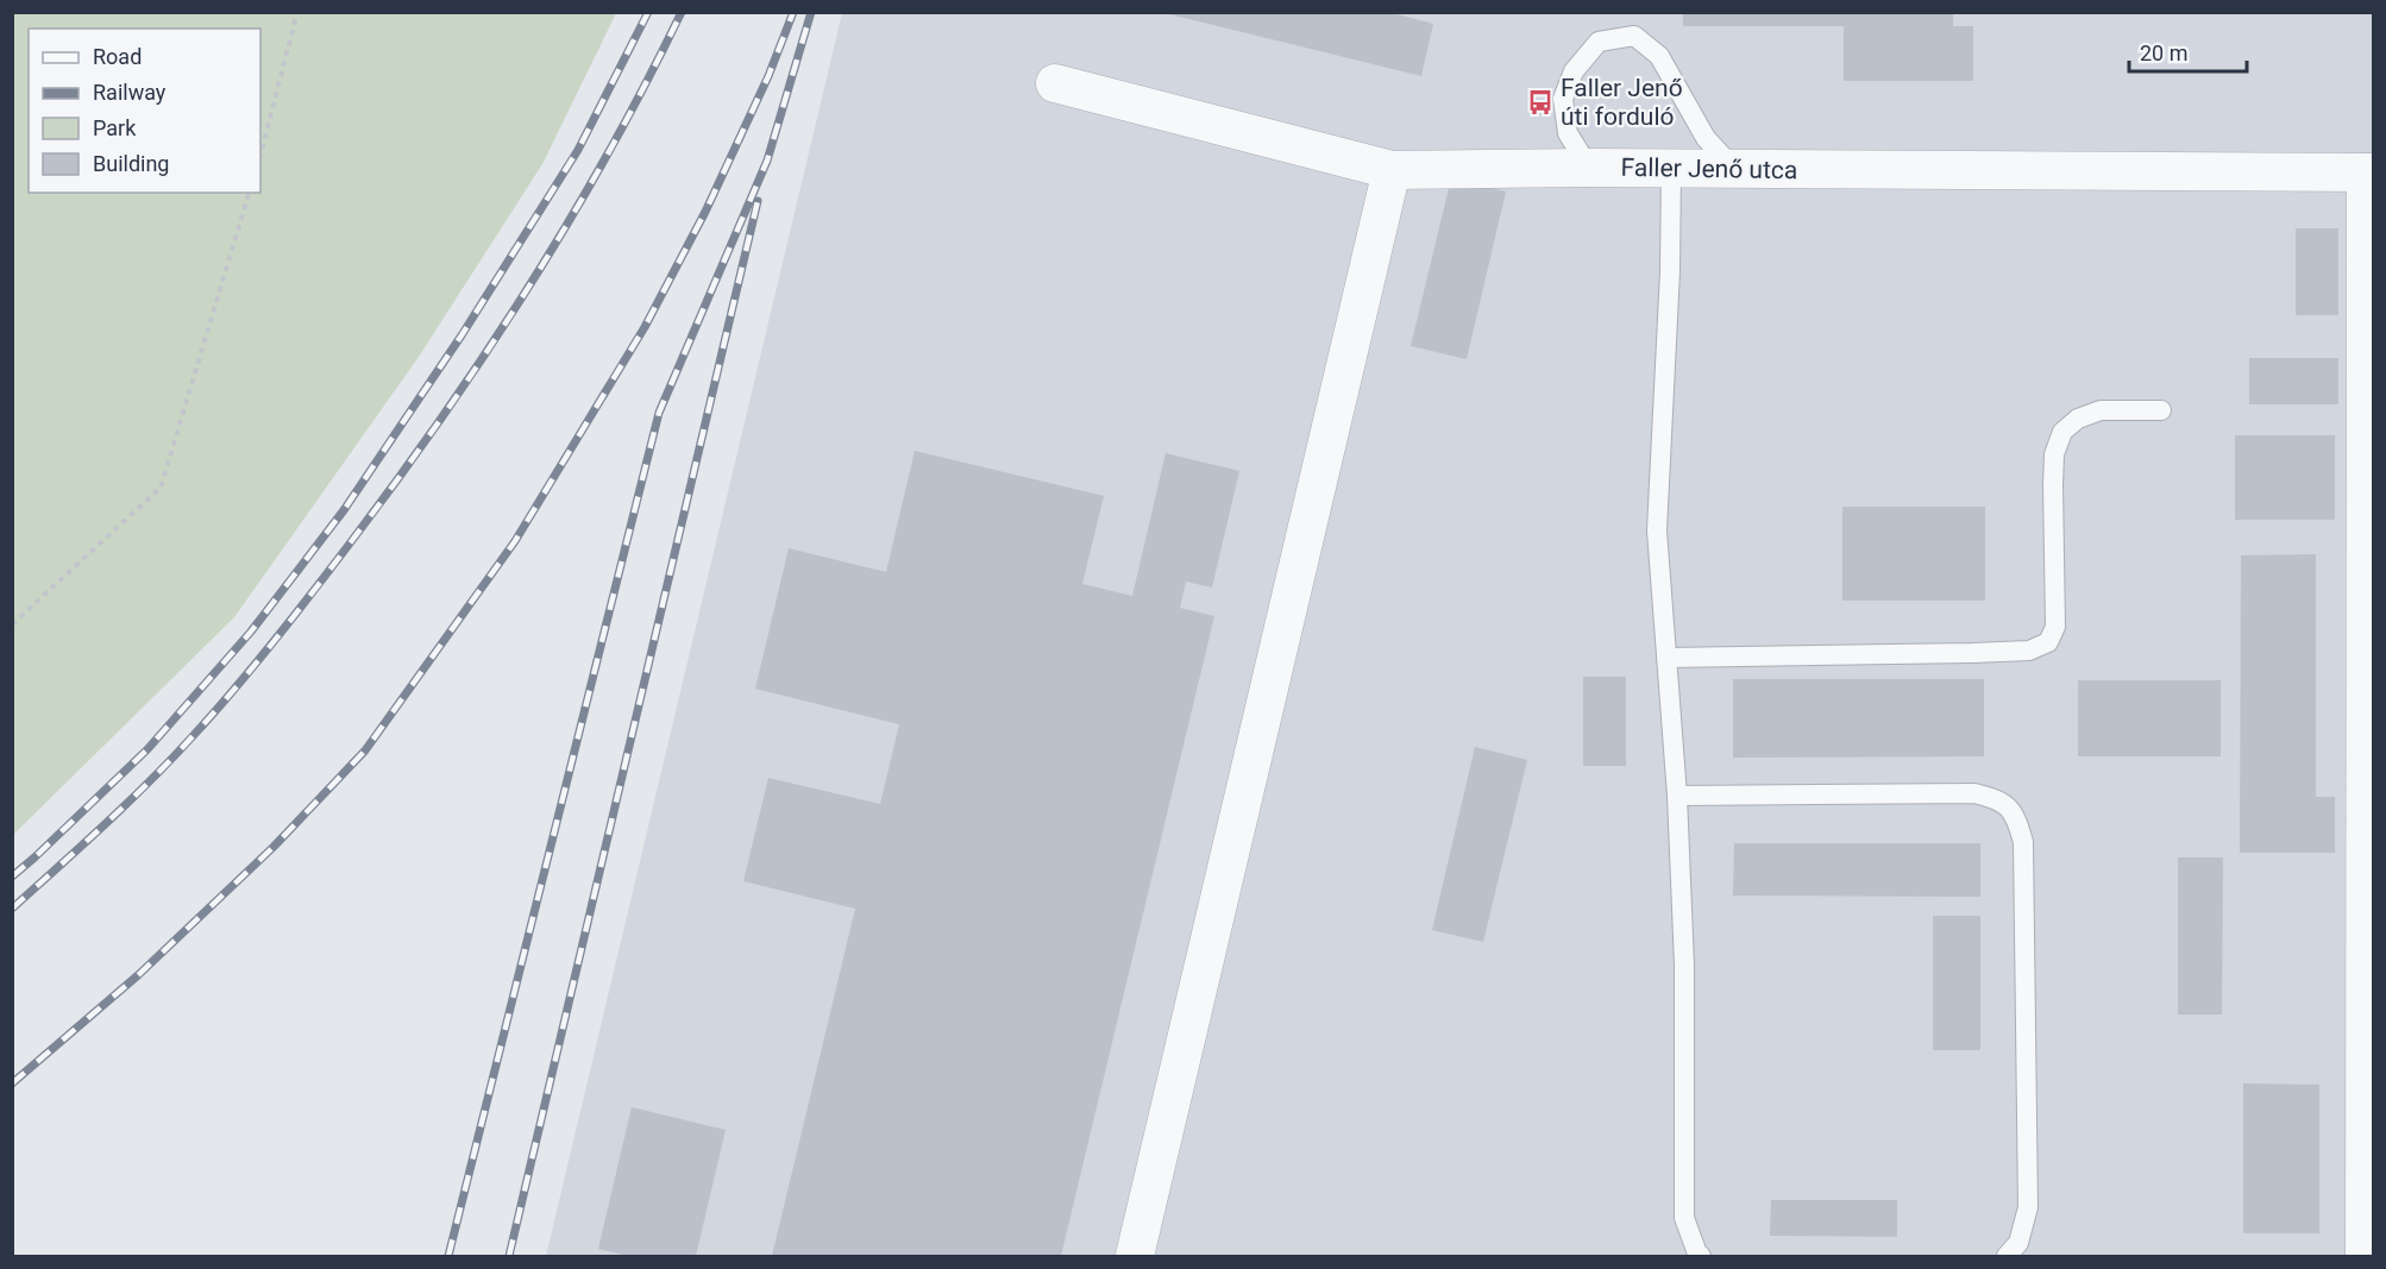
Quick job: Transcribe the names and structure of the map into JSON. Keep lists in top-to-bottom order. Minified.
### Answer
{"streets":{"street":["Faller Jenő utca"]},"places":{"bus stop":["Faller Jenő úti forduló"]},"legend":["Road","Railway","Park","Building"],"scale_bar":"20 m"}
